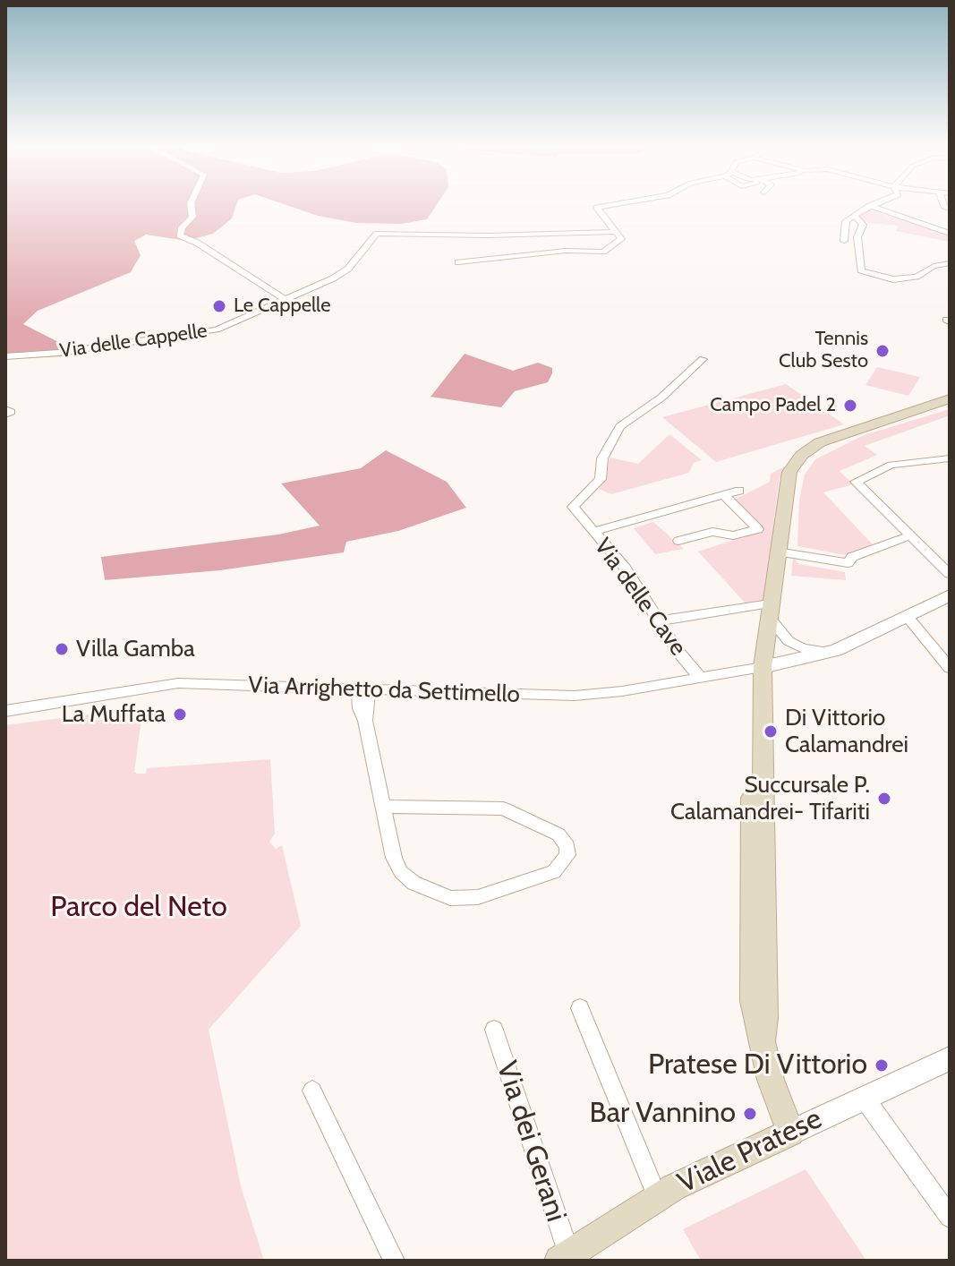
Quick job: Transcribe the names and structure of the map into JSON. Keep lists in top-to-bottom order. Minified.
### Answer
{"streets":{"main road":["Viale Pratese"],"street":["Via delle Cappelle","Via delle Cave","Via Arrighetto da Settimello","Via dei Gerani"]},"crossings":[["Via delle Cave","Via Arrighetto da Settimello"],["Via dei Gerani","Viale Pratese"]],"parks":["Parco del Neto"],"places":["Le Cappelle","Tennis Club Sesto","Campo Padel 2","Villa Gamba","La Muffata","Di Vittorio Calamandrei","Succursale P. Calamandrei- Tifariti","Pratese Di Vittorio","Bar Vannino"]}
